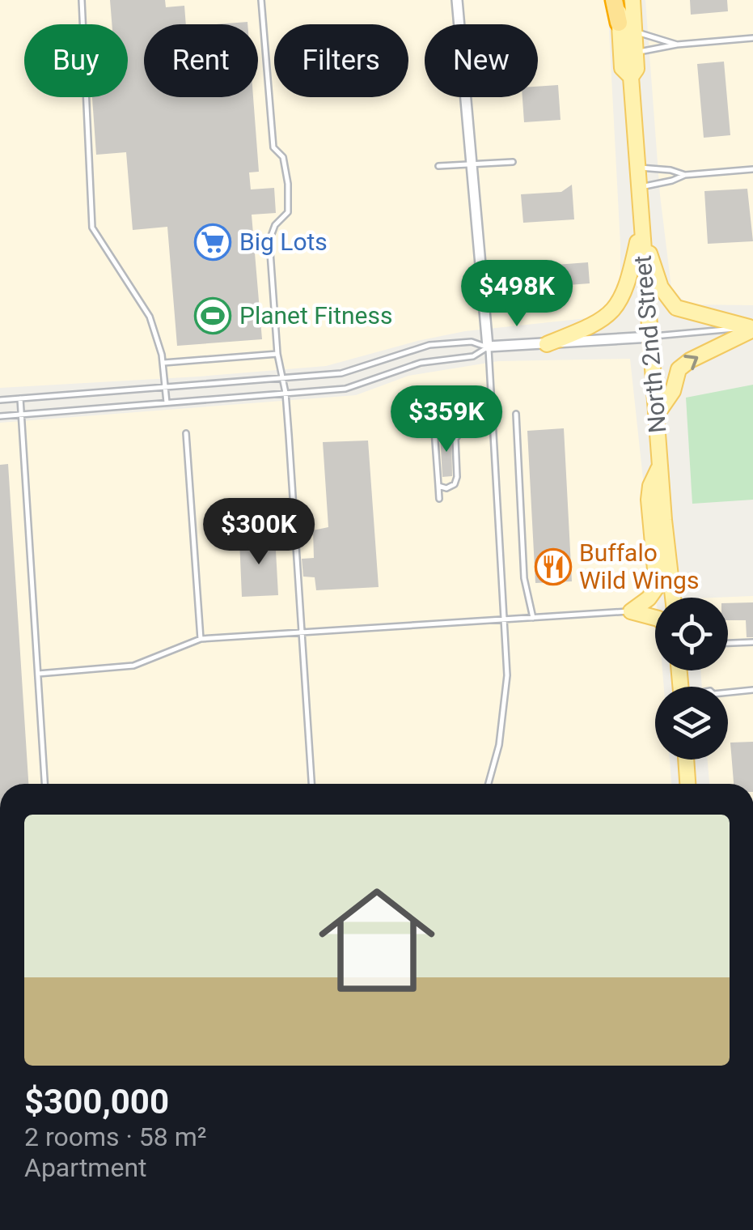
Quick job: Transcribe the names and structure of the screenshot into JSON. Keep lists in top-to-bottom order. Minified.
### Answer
{"streets":{"main road":["North 2nd Street"]},"places":{"supermarket":["Big Lots"],"sports":["Planet Fitness"],"restaurant":["Buffalo Wild Wings"]},"page":{"chip":["Buy","Rent","Filters","New"],"price":["$498K","$359K","$300K"],"list":[{"name":"$300,000","note":"2 rooms · 58 m² · Apartment"}]}}
